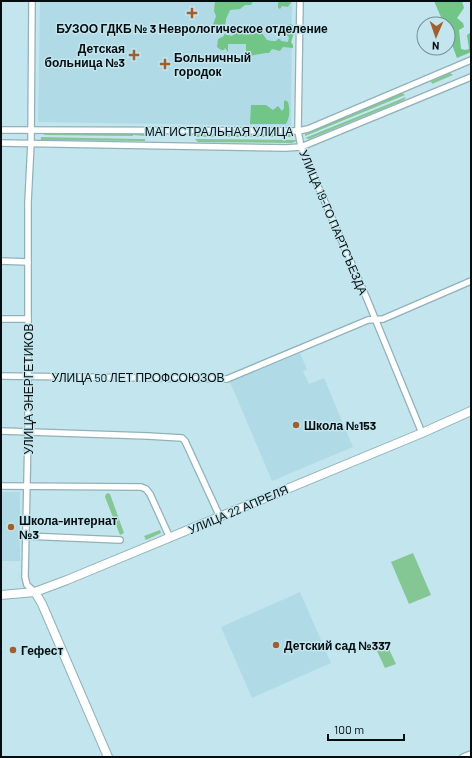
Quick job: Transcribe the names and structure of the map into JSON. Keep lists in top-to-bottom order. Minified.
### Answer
{"streets":{"main road":["УЛИЦА ЭНЕРГЕТИКОВ","УЛИЦА 22 АПРЕЛЯ"],"street":["МАГИСТРАЛЬНАЯ УЛИЦА","УЛИЦА 19-ГО ПАРТСЪЕЗДА","УЛИЦА 50 ЛЕТ ПРОФСОЮЗОВ"]},"crossings":[["МАГИСТРАЛЬНАЯ УЛИЦА","УЛИЦА 19-ГО ПАРТСЪЕЗДА"],["МАГИСТРАЛЬНАЯ УЛИЦА","УЛИЦА ЭНЕРГЕТИКОВ"],["УЛИЦА 19-ГО ПАРТСЪЕЗДА","УЛИЦА 50 ЛЕТ ПРОФСОЮЗОВ"],["УЛИЦА 19-ГО ПАРТСЪЕЗДА","УЛИЦА 22 АПРЕЛЯ"],["УЛИЦА 50 ЛЕТ ПРОФСОЮЗОВ","УЛИЦА ЭНЕРГЕТИКОВ"],["УЛИЦА ЭНЕРГЕТИКОВ","УЛИЦА 22 АПРЕЛЯ"]],"places":{"health":["БУЗОО ГДКБ № 3 Неврологическое отделение","Детская больница №3","Больничный городок"],"other":["Школа №153","Школа-интернат №3","Детский сад №337","Гефест"]},"scale_bar":"100 m","north":"bottom"}
